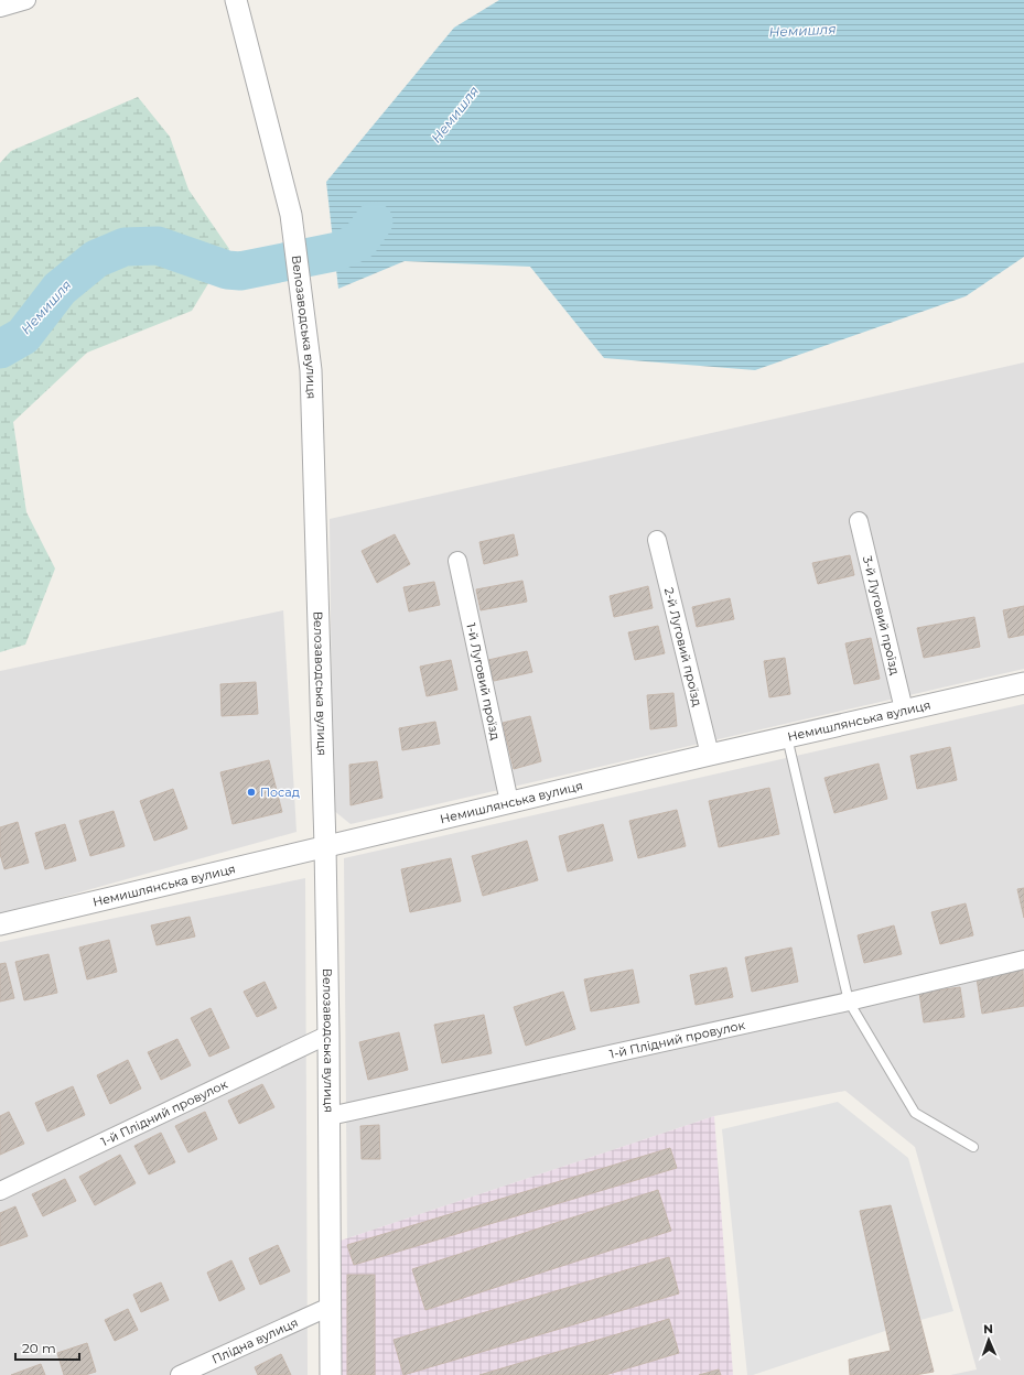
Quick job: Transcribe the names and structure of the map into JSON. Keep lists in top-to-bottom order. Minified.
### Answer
{"streets":{"street":["Велозаводська вулиця","3-й Луговий проїзд","2-й Луговий проїзд","1-й Луговий проїзд","Немишлянська вулиця","1-й Плідний провулок","Плідна вулиця"]},"crossings":[["Велозаводська вулиця","Немишлянська вулиця"],["Велозаводська вулиця","1-й Плідний провулок"],["Велозаводська вулиця","Плідна вулиця"],["3-й Луговий проїзд","Немишлянська вулиця"],["2-й Луговий проїзд","Немишлянська вулиця"],["1-й Луговий проїзд","Немишлянська вулиця"]],"water":["Немишля"],"places":["Посад"],"scale_bar":"20 m","north":"top"}
